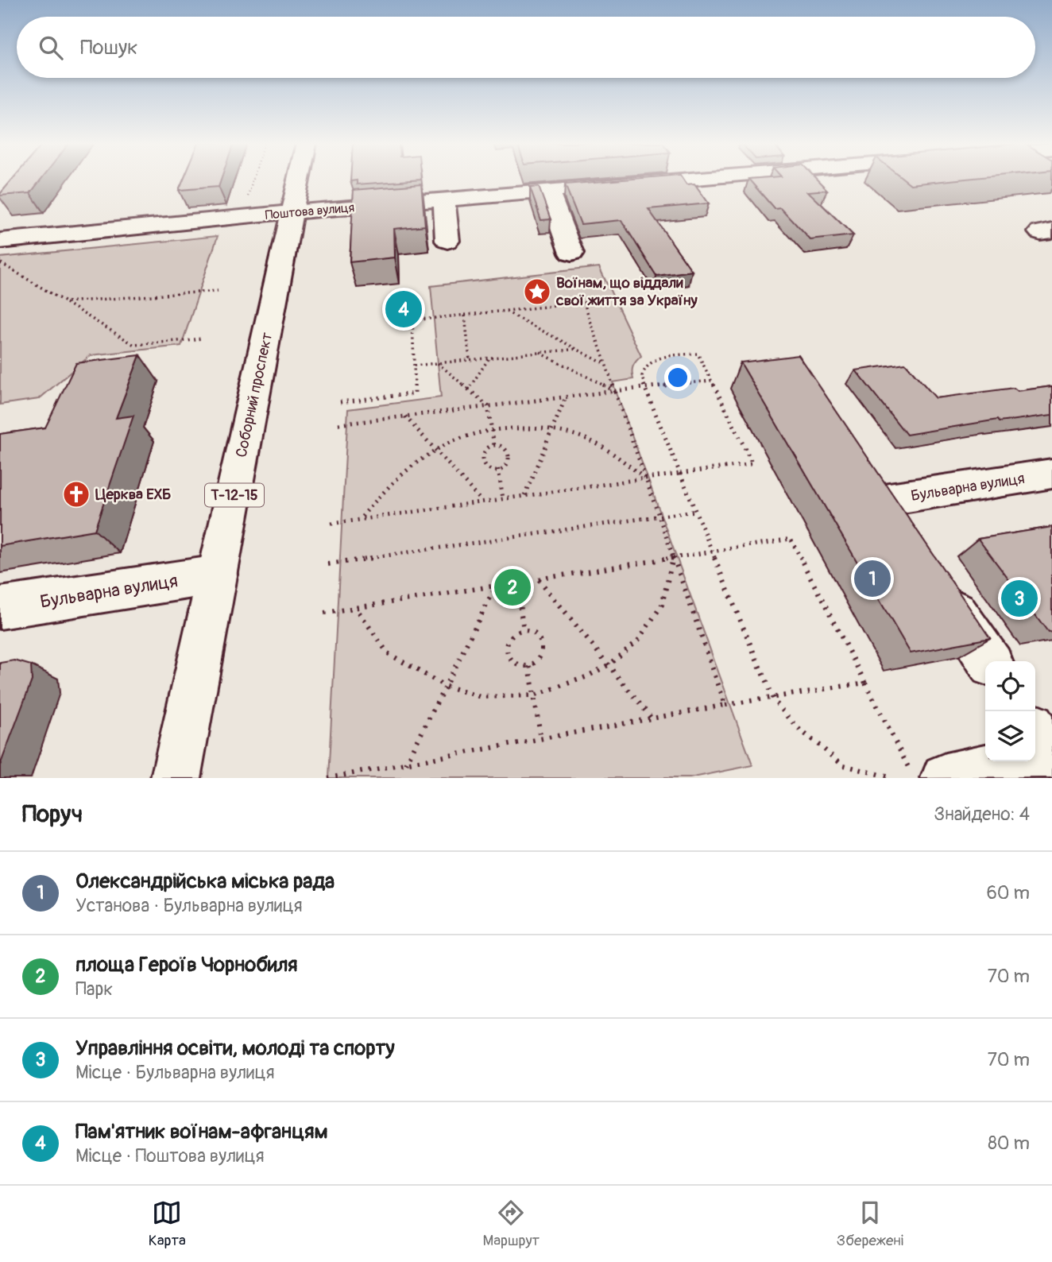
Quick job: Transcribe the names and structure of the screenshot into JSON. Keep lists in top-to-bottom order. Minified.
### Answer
{"streets":{"main road":["Поштова вулиця","Соборний проспект","Бульварна вулиця","Т-12-15"]},"crossings":[["Поштова вулиця","Соборний проспект"],["Соборний проспект","Бульварна вулиця"]],"places":{"place":["Воїнам, що віддали свої життя за Україну"],"church":["Церква ЕХБ"]},"page":{"search":"Пошук","pins":["4","1","2","3"],"heading":["Поруч","Знайдено: 4"],"list":[{"mark":"1","name":"Олександрійська міська рада","note":"Установа · Бульварна вулиця","value":"60 m"},{"mark":"2","name":"площа Героїв Чорнобиля","note":"Парк","value":"70 m"},{"mark":"3","name":"Управління освіти, молоді та спорту","note":"Місце · Бульварна вулиця","value":"70 m"},{"mark":"4","name":"Пам'ятник воїнам-афганцям","note":"Місце · Поштова вулиця","value":"80 m"}],"nav":["Карта","Маршрут","Збережені"]}}
